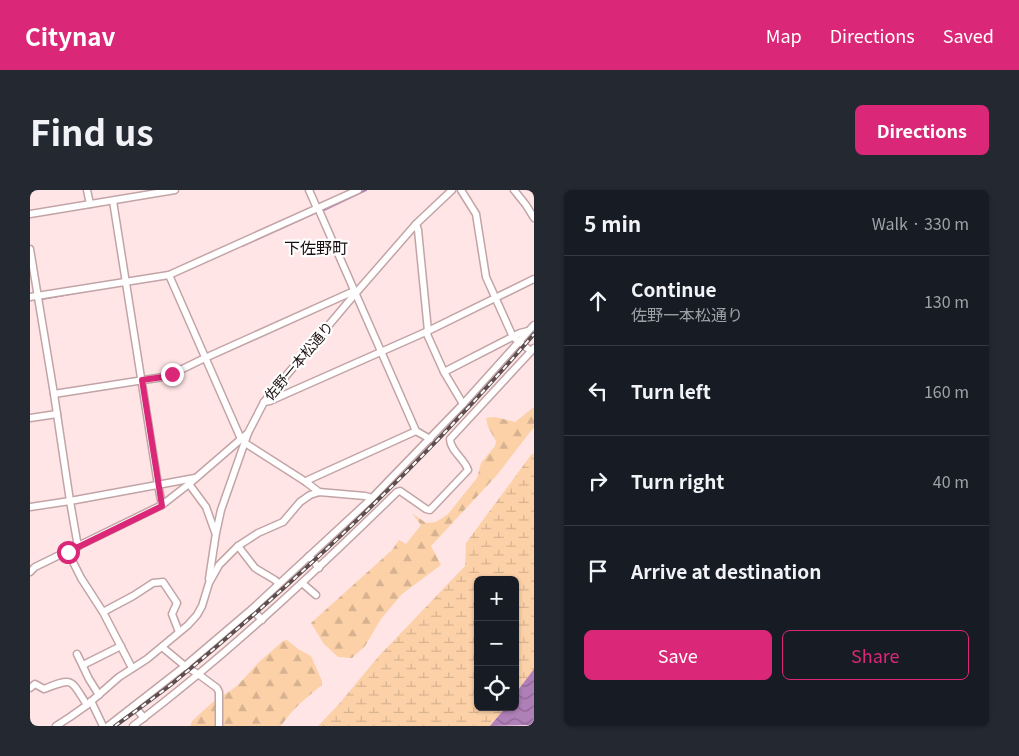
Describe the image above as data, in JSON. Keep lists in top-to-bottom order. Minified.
{"streets":{"street":["佐野一本松通り"]},"districts":["下佐野町"],"page":{"header":"Citynav","nav":["Map","Directions","Saved"],"title":"Find us","buttons":["Directions",["Save","Share"]],"heading":["5 min","Walk · 330 m"],"list":[["Continue","佐野一本松通り","130 m"],["Turn left","160 m"],["Turn right","40 m"],"Arrive at destination"],"map_buttons":["+","−"]}}
